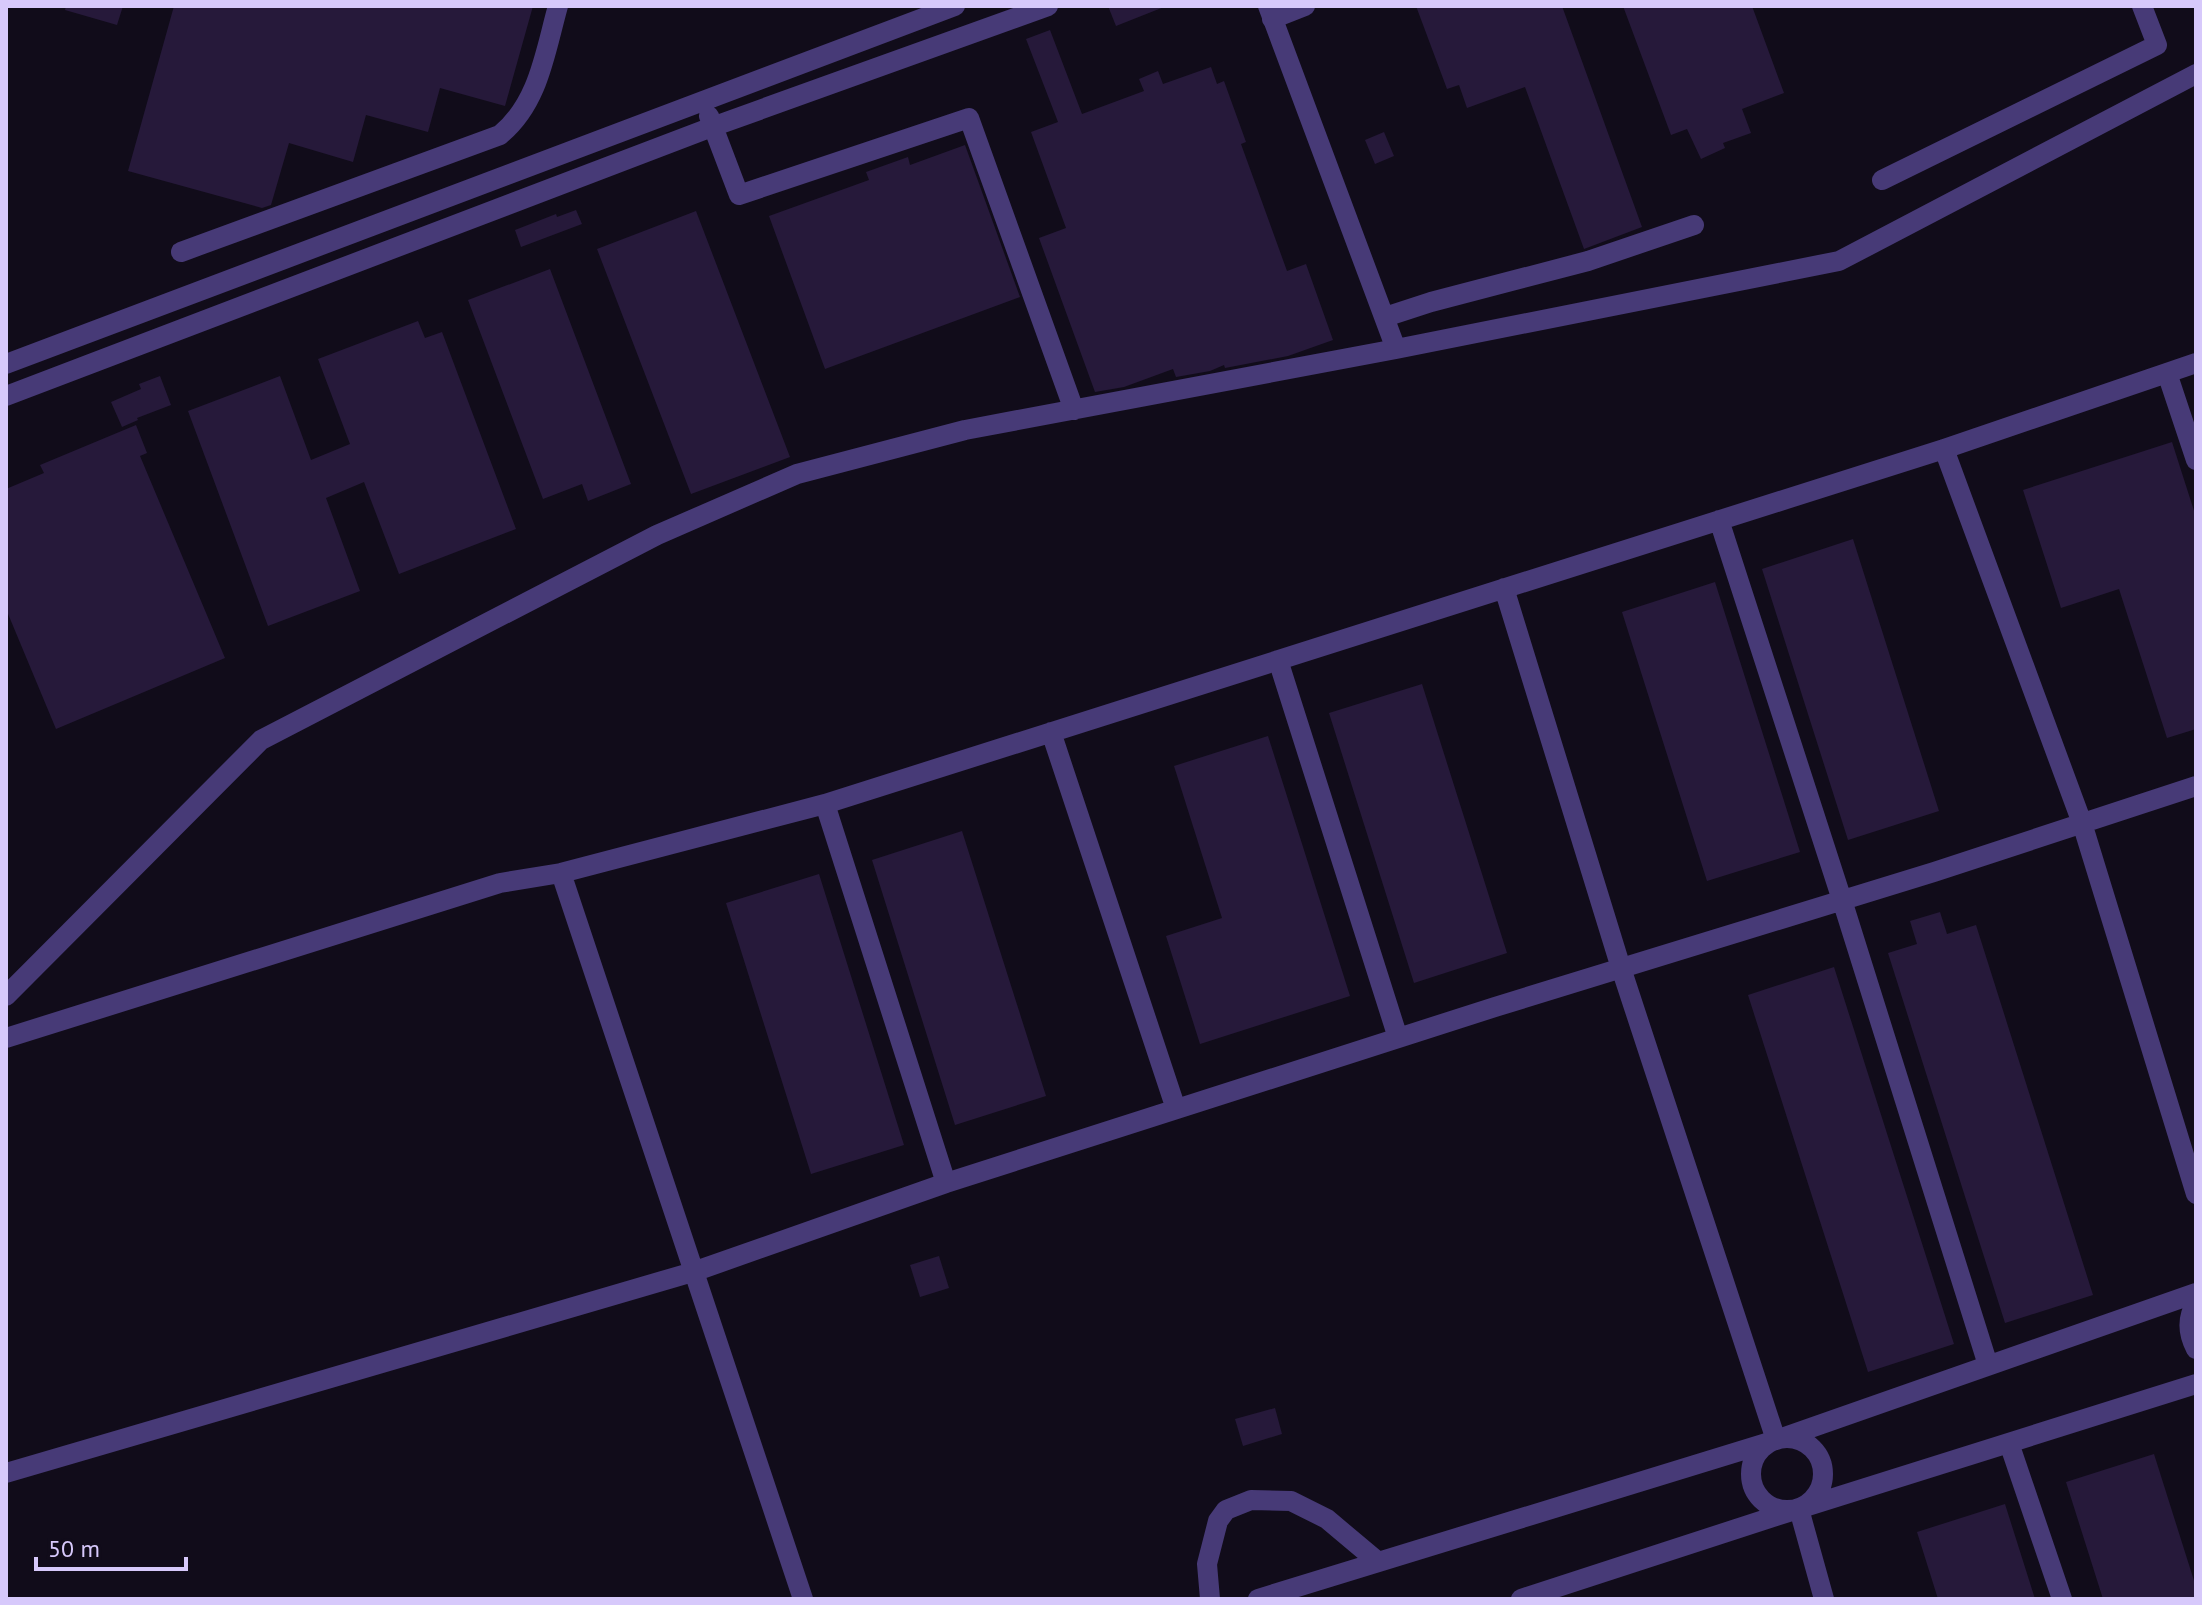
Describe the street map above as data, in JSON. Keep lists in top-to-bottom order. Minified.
{"scale_bar":"50 m"}
